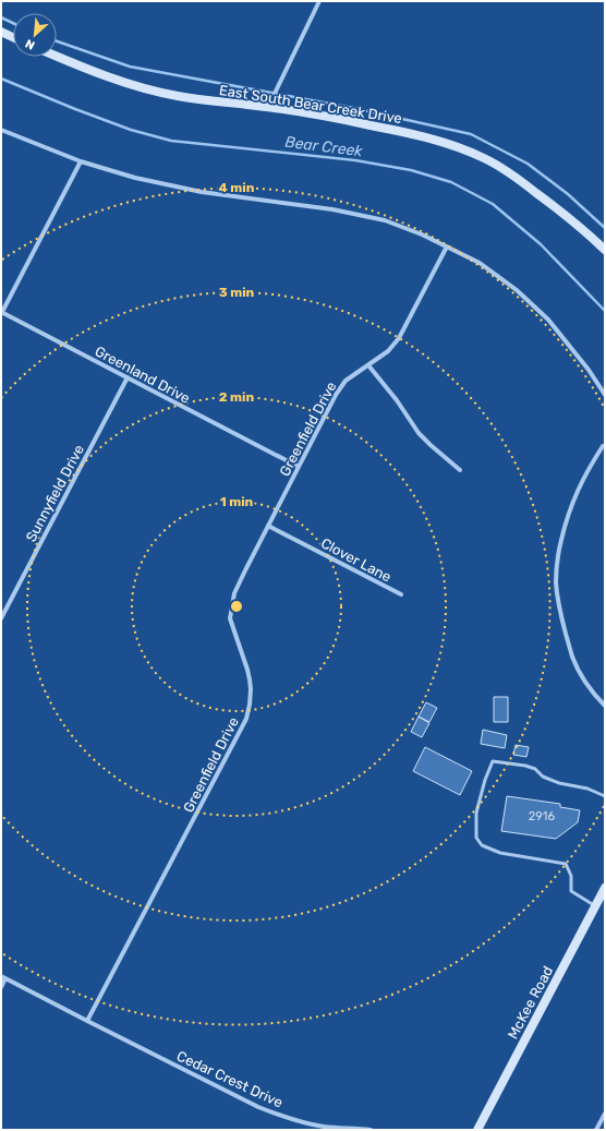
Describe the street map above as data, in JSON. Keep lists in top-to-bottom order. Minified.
{"streets":{"street":["East South Bear Creek Drive","Greenland Drive","Greenfield Drive","Sunnyfield Drive","Clover Lane","McKee Road","Cedar Crest Drive"]},"crossings":[["Greenland Drive","Greenfield Drive"],["Greenland Drive","Sunnyfield Drive"],["Greenfield Drive","Clover Lane"],["Greenfield Drive","Cedar Crest Drive"]],"water":["Bear Creek"],"house_numbers":["2916"],"north":"bottom left","rings":["4 min","3 min","2 min","1 min"]}
